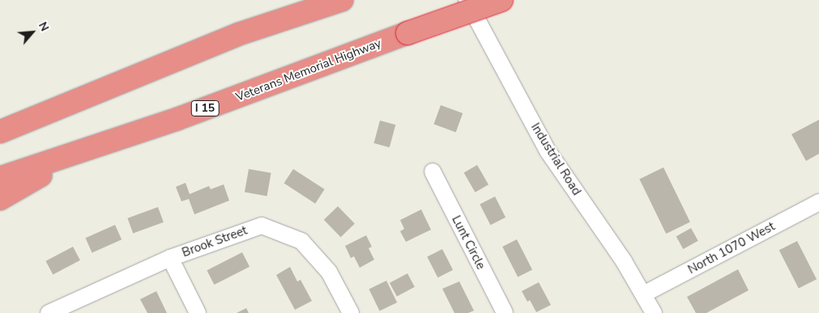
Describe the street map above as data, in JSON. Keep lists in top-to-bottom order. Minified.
{"streets":{"highway":["Veterans Memorial Highway","I 15"],"street":["Industrial Road","Brook Street","Lunt Circle","North 1070 West"]},"crossings":[["Industrial Road","North 1070 West"]],"north":"top right"}
